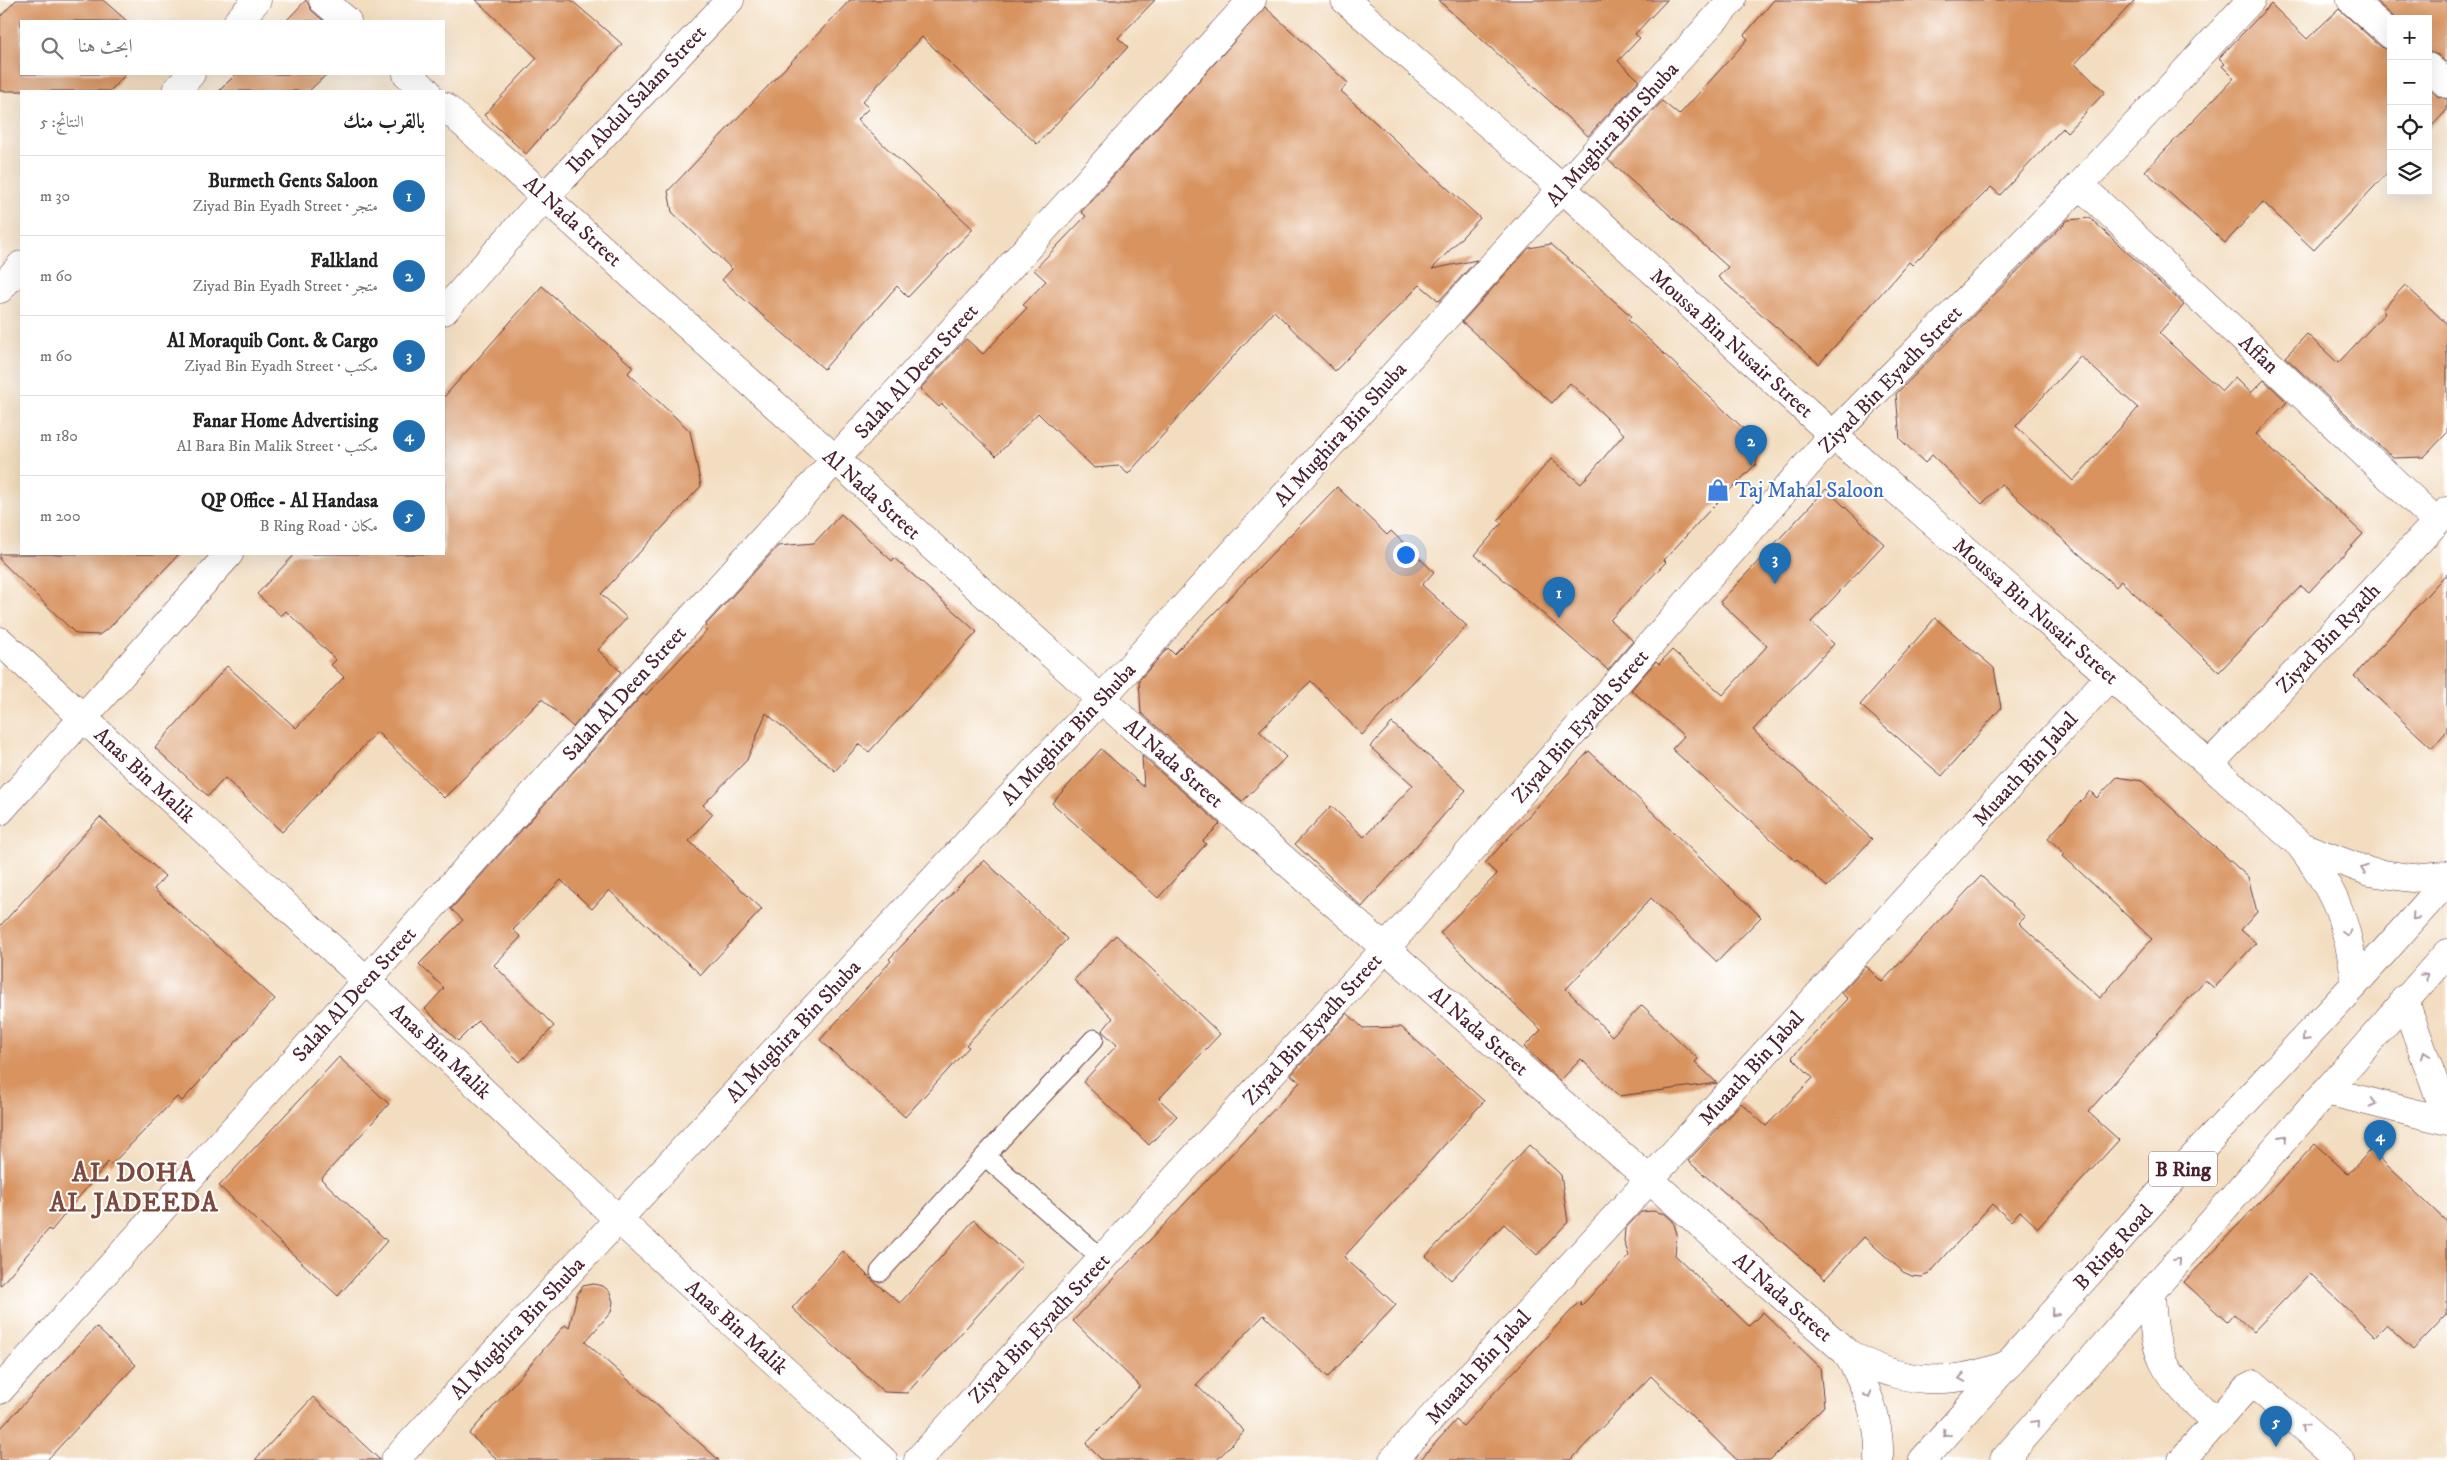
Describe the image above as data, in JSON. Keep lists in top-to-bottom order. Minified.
{"streets":{"street":["Ibn Abdul Salam Street","Al Mughira Bin Shuba","Al Nada Street","Moussa Bin Nusair Street","Affan","Salah Al Deen Street","Ziyad Bin Eyadh Street","Ziyad Bin Ryadh","Muaath Bin Jabal","Anas Bin Malik","B Ring","B Ring Road"]},"crossings":[["Ibn Abdul Salam Street","Al Nada Street"],["Al Mughira Bin Shuba","Al Nada Street"],["Al Mughira Bin Shuba","Moussa Bin Nusair Street"],["Al Mughira Bin Shuba","Anas Bin Malik"],["Al Nada Street","Salah Al Deen Street"],["Al Nada Street","Ziyad Bin Eyadh Street"],["Al Nada Street","Muaath Bin Jabal"],["Al Nada Street","B Ring Road"],["Moussa Bin Nusair Street","Ziyad Bin Eyadh Street"],["Moussa Bin Nusair Street","Ziyad Bin Ryadh"],["Moussa Bin Nusair Street","Muaath Bin Jabal"],["Moussa Bin Nusair Street","B Ring Road"],["Affan","Ziyad Bin Eyadh Street"],["Affan","Ziyad Bin Ryadh"],["Salah Al Deen Street","Anas Bin Malik"]],"districts":["AL DOHA AL JADEEDA"],"places":{"shop":["Taj Mahal Saloon"]},"page":{"map_buttons":["+","−"],"search":"ابحث هنا","heading":["بالقرب منك","النتائج: 5"],"list":[{"mark":"1","name":"Burmeth Gents Saloon","note":"متجر · Ziyad Bin Eyadh Street","value":"30 m"},{"mark":"2","name":"Falkland","note":"متجر · Ziyad Bin Eyadh Street","value":"60 m"},{"mark":"3","name":"Al Moraquib Cont. & Cargo","note":"مكتب · Ziyad Bin Eyadh Street","value":"60 m"},{"mark":"4","name":"Fanar Home Advertising","note":"مكتب · Al Bara Bin Malik Street","value":"180 m"},{"mark":"5","name":"QP Office - Al Handasa","note":"مكان · B Ring Road","value":"200 m"}],"pins":["2","3","1","4","5"]}}
